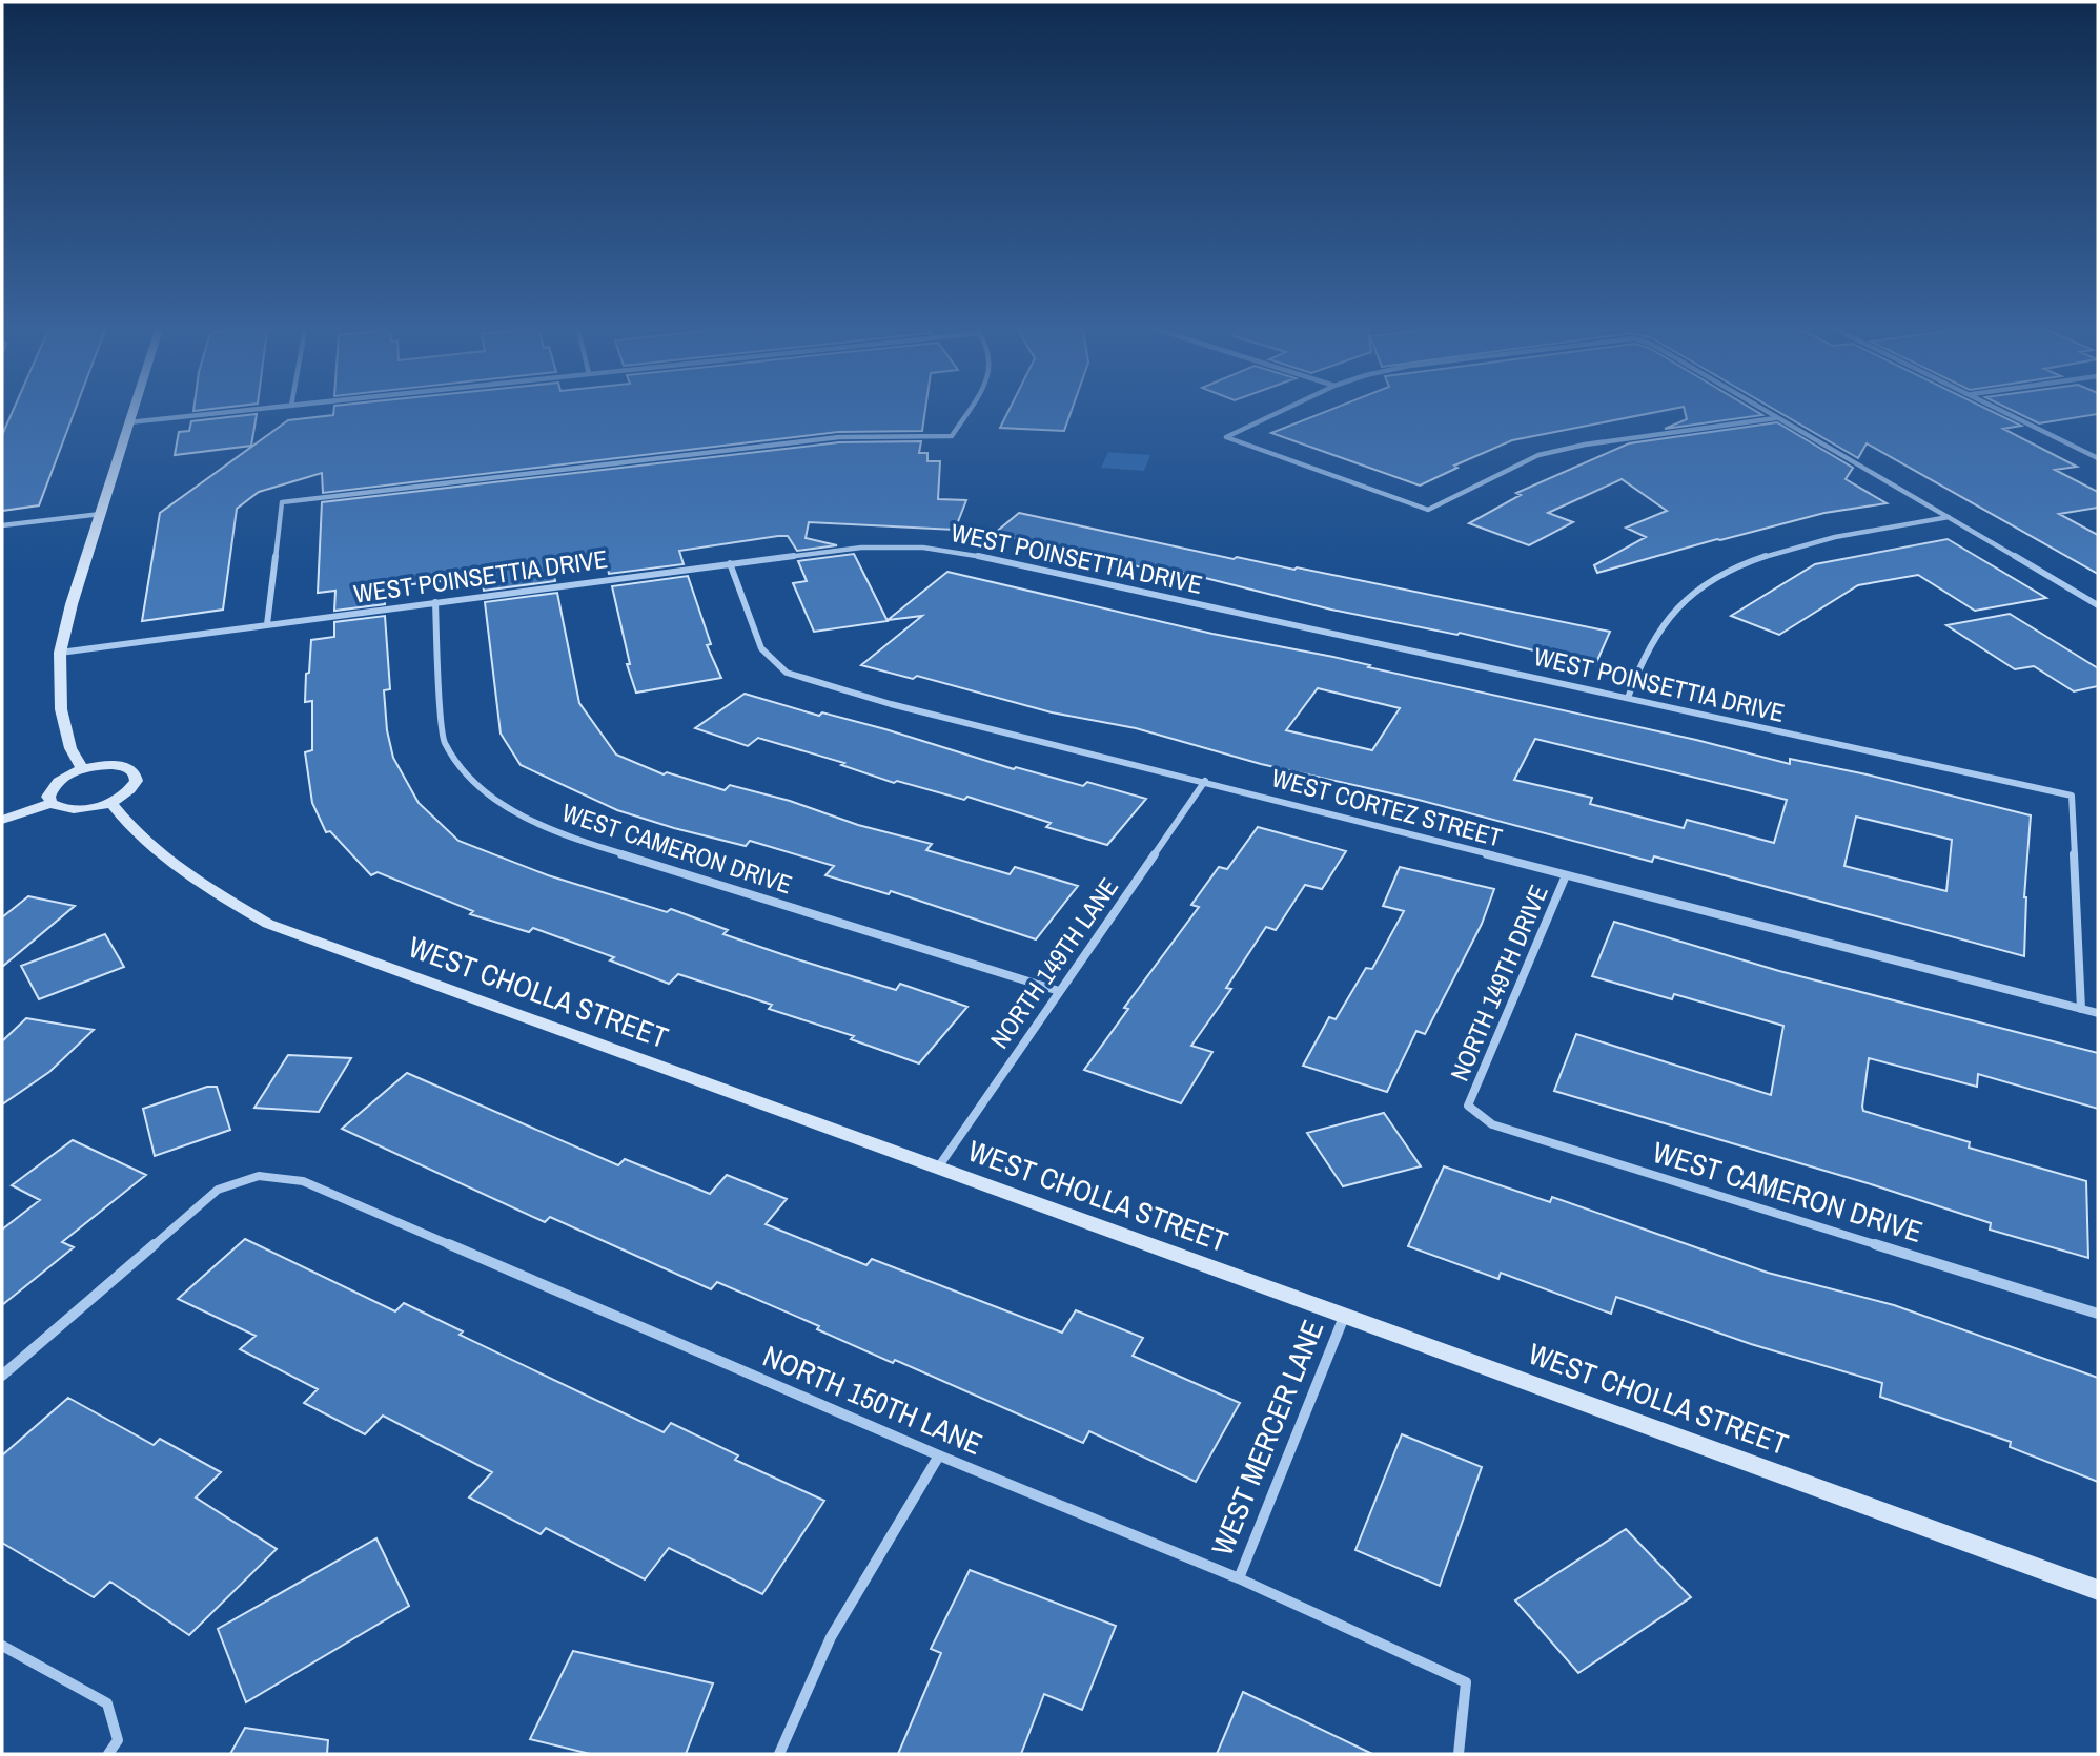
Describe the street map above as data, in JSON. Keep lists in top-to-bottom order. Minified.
{"streets":{"street":["WEST POINSETTIA DRIVE","WEST CORTEZ STREET","WEST CAMERON DRIVE","NORTH 149TH LANE","NORTH 149TH DRIVE","WEST CHOLLA STREET","NORTH 150TH LANE","WEST MERCER LANE"]},"crossings":[["WEST POINSETTIA DRIVE","WEST CORTEZ STREET"],["WEST POINSETTIA DRIVE","WEST CAMERON DRIVE"],["WEST CORTEZ STREET","NORTH 149TH LANE"],["WEST CORTEZ STREET","NORTH 149TH DRIVE"],["WEST CAMERON DRIVE","NORTH 149TH LANE"],["WEST CAMERON DRIVE","NORTH 149TH DRIVE"],["NORTH 149TH LANE","WEST CHOLLA STREET"],["WEST CHOLLA STREET","WEST MERCER LANE"],["NORTH 150TH LANE","WEST MERCER LANE"]]}
